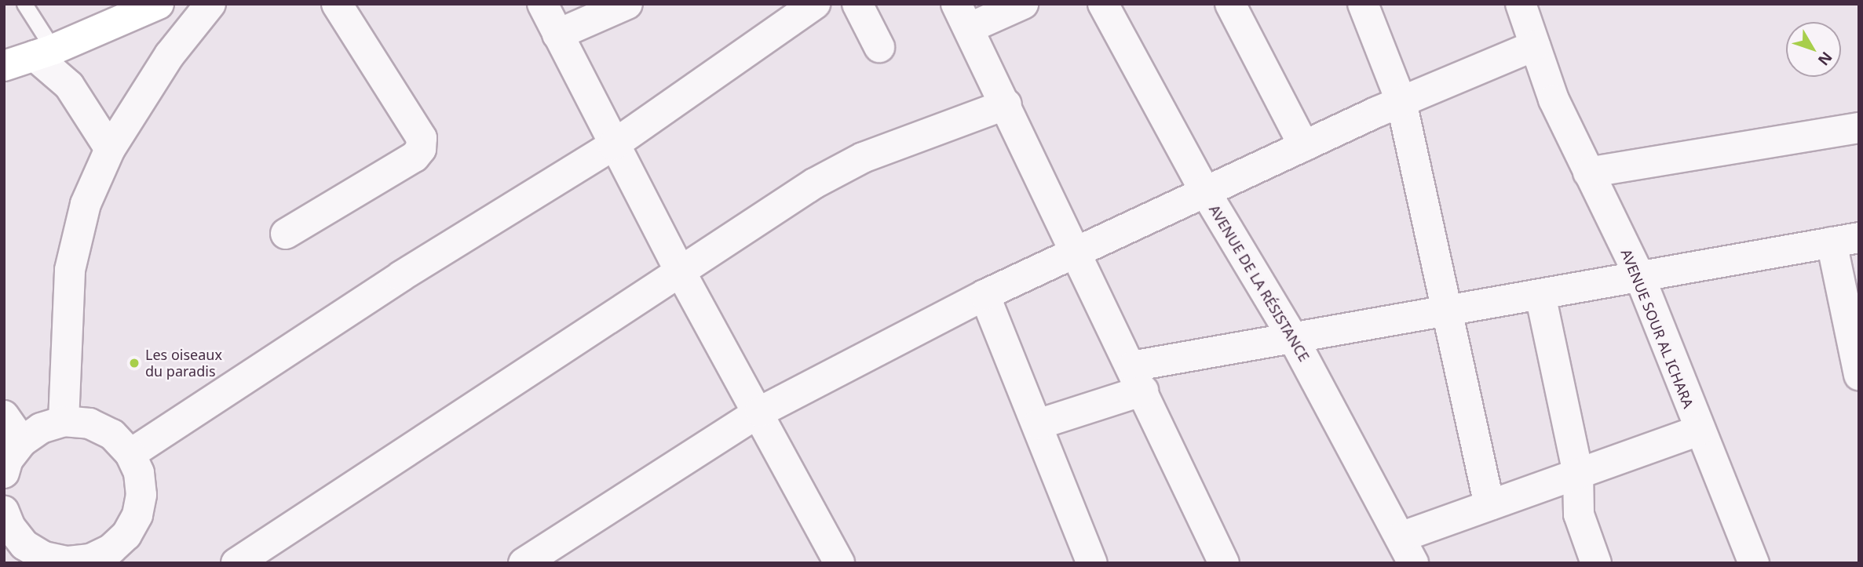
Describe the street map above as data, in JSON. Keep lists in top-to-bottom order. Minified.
{"streets":{"street":["AVENUE DE LA RÉSISTANCE","AVENUE SOUR AL ICHARA"]},"places":["Les oiseaux du paradis"],"north":"bottom right"}
